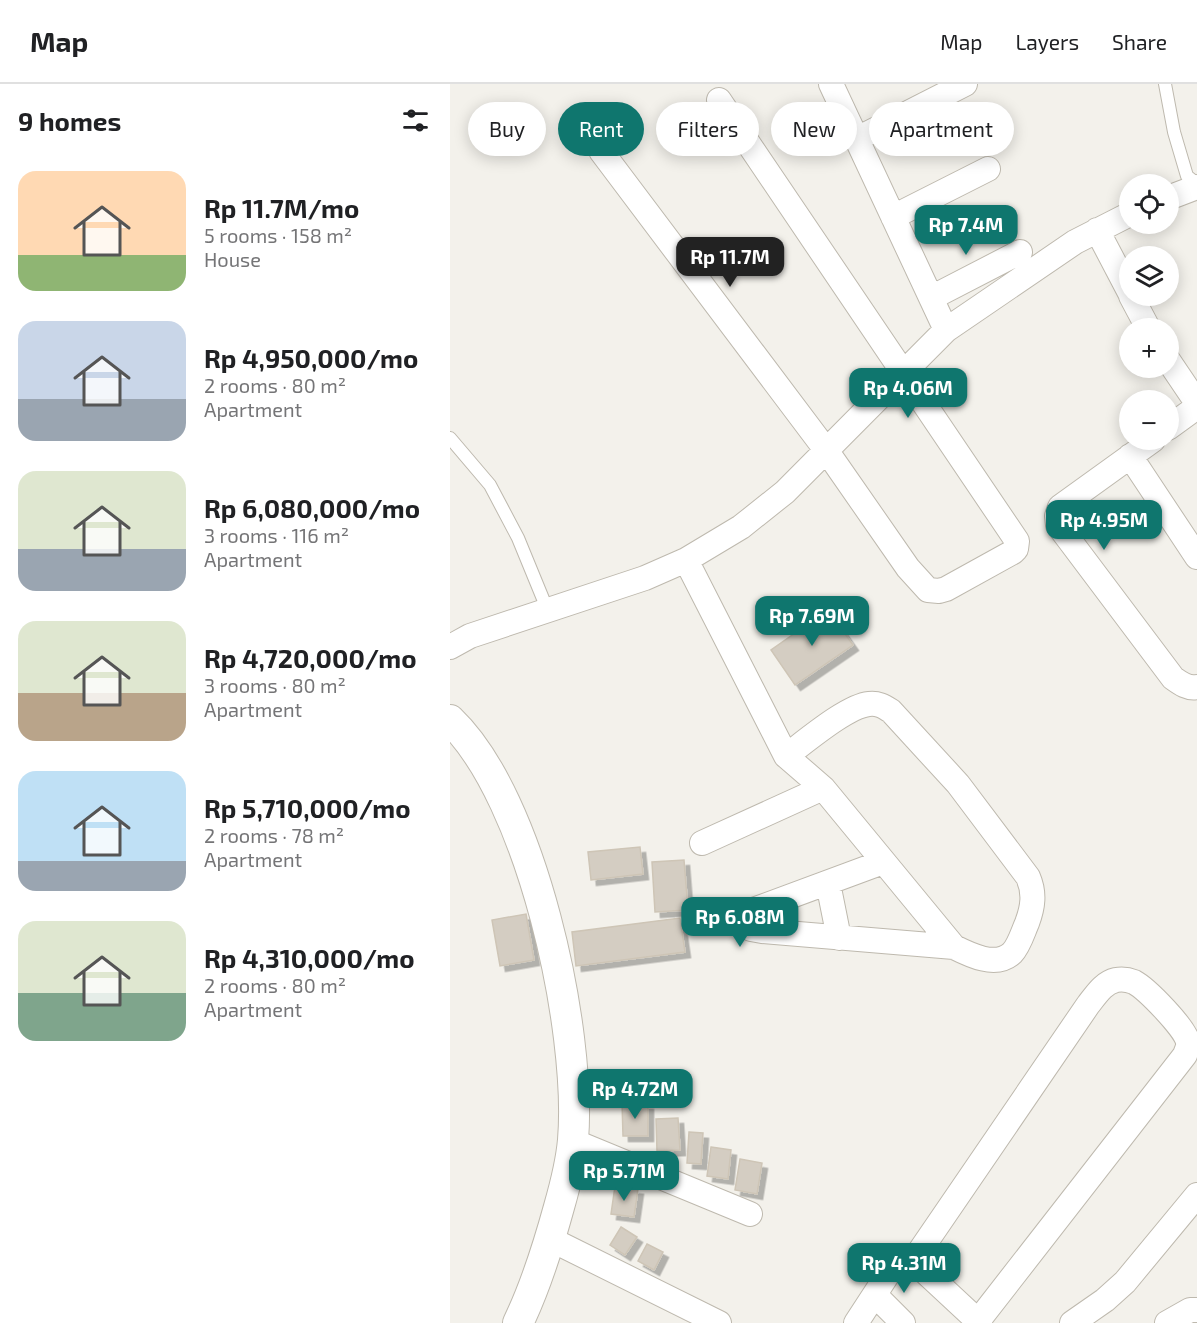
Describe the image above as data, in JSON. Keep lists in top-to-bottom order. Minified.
{"page":{"header":"Map","nav":["Map","Layers","Share"],"heading":"9 homes","chip":["Buy","Rent","Filters","New","Apartment"],"list":[{"name":"Rp 11.7M/mo","note":"5 rooms · 158 m² · House"},{"name":"Rp 4,950,000/mo","note":"2 rooms · 80 m² · Apartment"},{"name":"Rp 6,080,000/mo","note":"3 rooms · 116 m² · Apartment"},{"name":"Rp 4,720,000/mo","note":"3 rooms · 80 m² · Apartment"},{"name":"Rp 5,710,000/mo","note":"2 rooms · 78 m² · Apartment"},{"name":"Rp 4,310,000/mo","note":"2 rooms · 80 m² · Apartment"}],"map_buttons":["+","−"],"price":["Rp 7.4M","Rp 11.7M","Rp 4.06M","Rp 4.95M","Rp 7.69M","Rp 6.08M","Rp 4.72M","Rp 5.71M","Rp 4.31M"]}}
